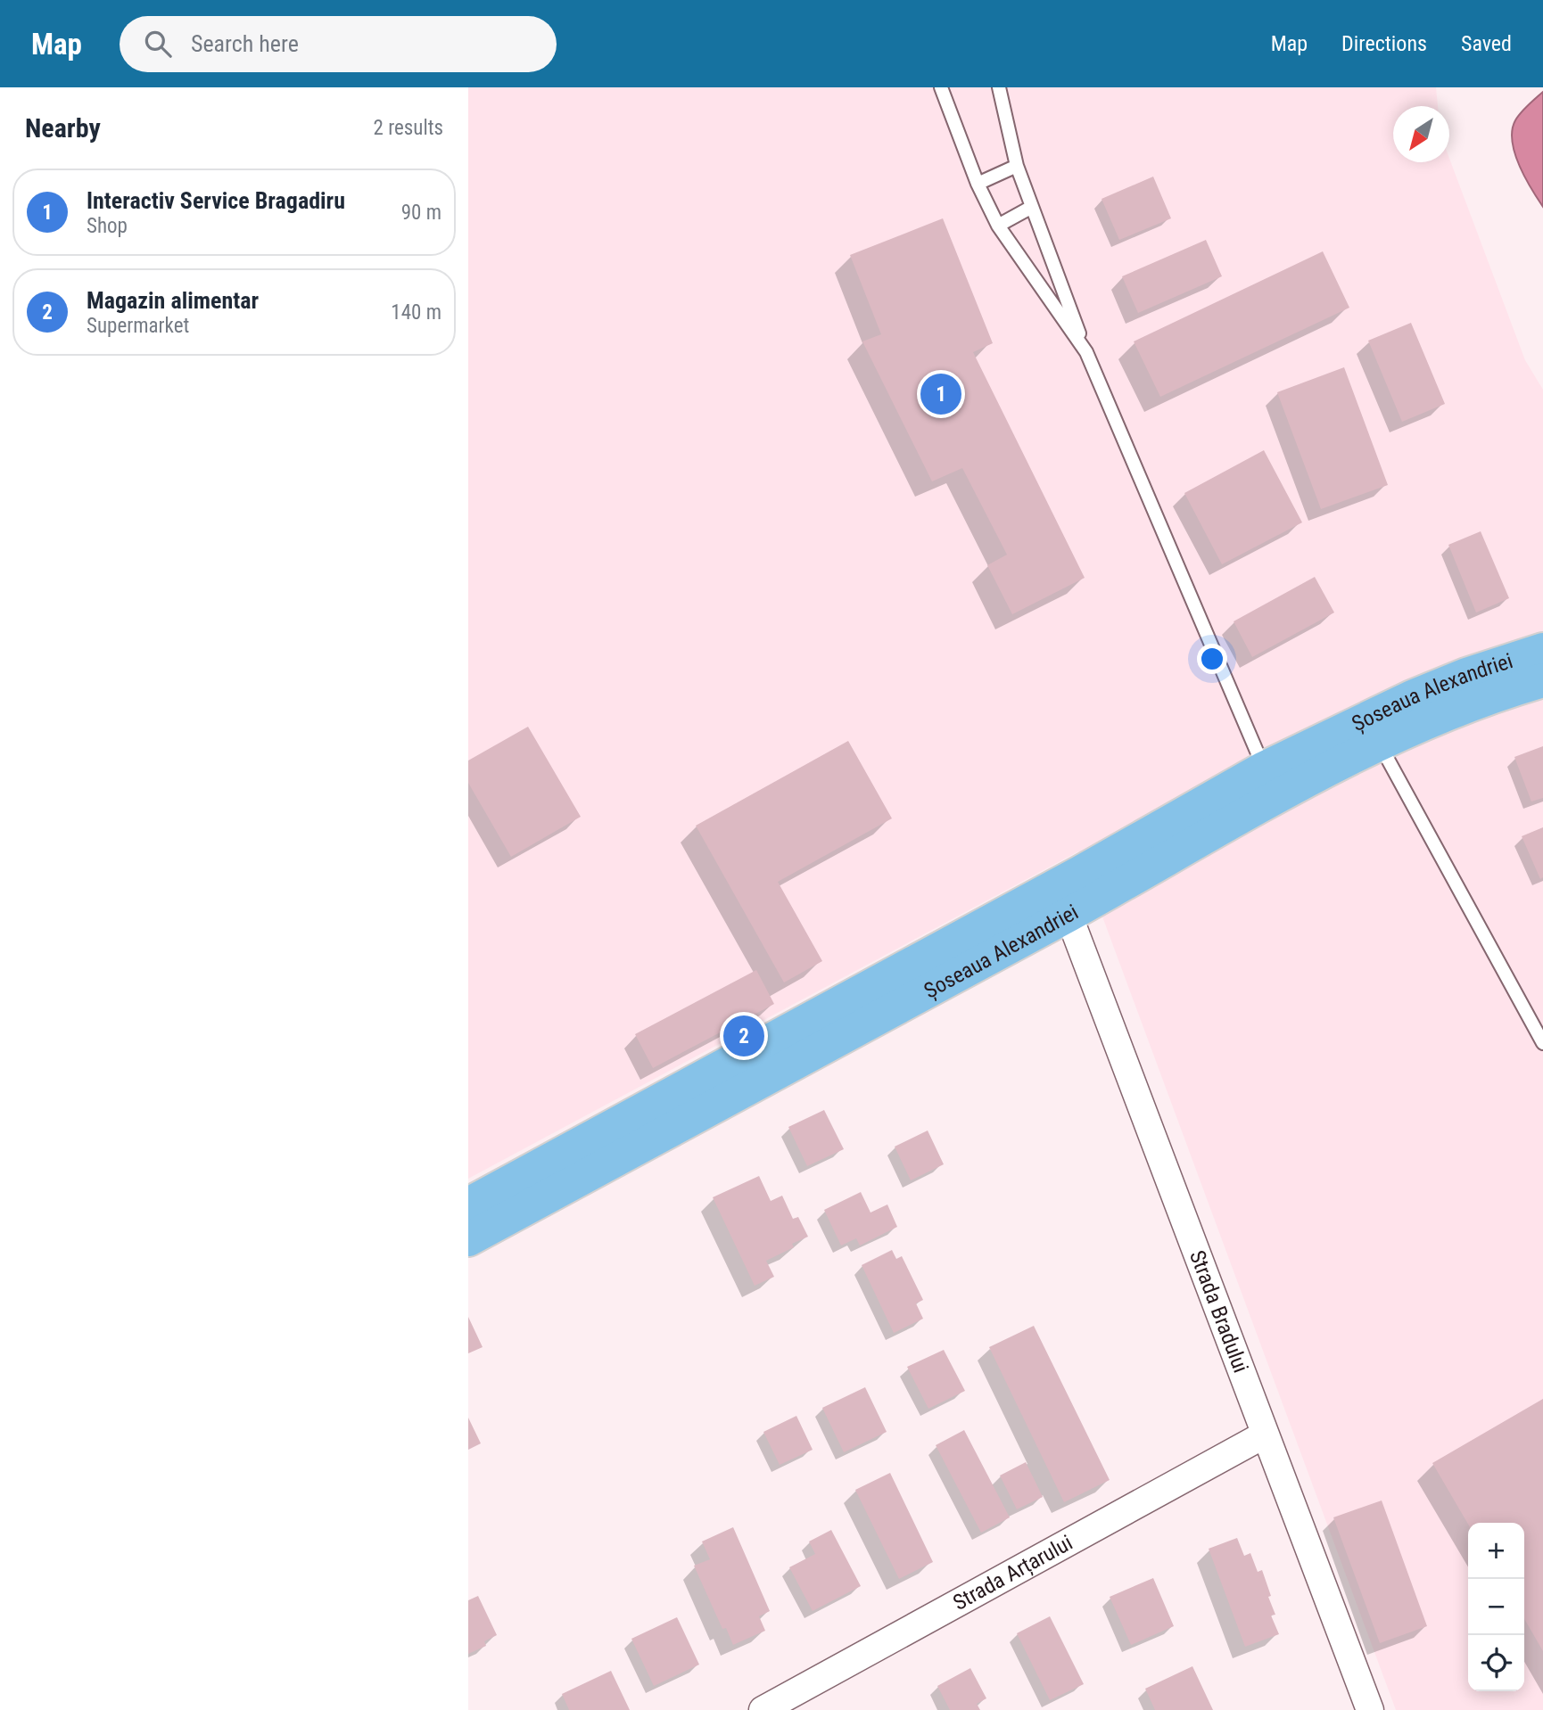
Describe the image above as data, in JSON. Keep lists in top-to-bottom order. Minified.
{"streets":{"highway":["Șoseaua Alexandriei"],"street":["Strada Bradului","Strada Arțarului"]},"crossings":[["Șoseaua Alexandriei","Strada Bradului"],["Strada Bradului","Strada Arțarului"]],"north":"bottom left","page":{"header":"Map","search":"Search here","nav":["Map","Directions","Saved"],"heading":["Nearby","2 results"],"list":[{"mark":"1","name":"Interactiv Service Bragadiru","note":"Shop","value":"90 m"},{"mark":"2","name":"Magazin alimentar","note":"Supermarket","value":"140 m"}],"pins":["1","2"],"map_buttons":["+","−"]}}
